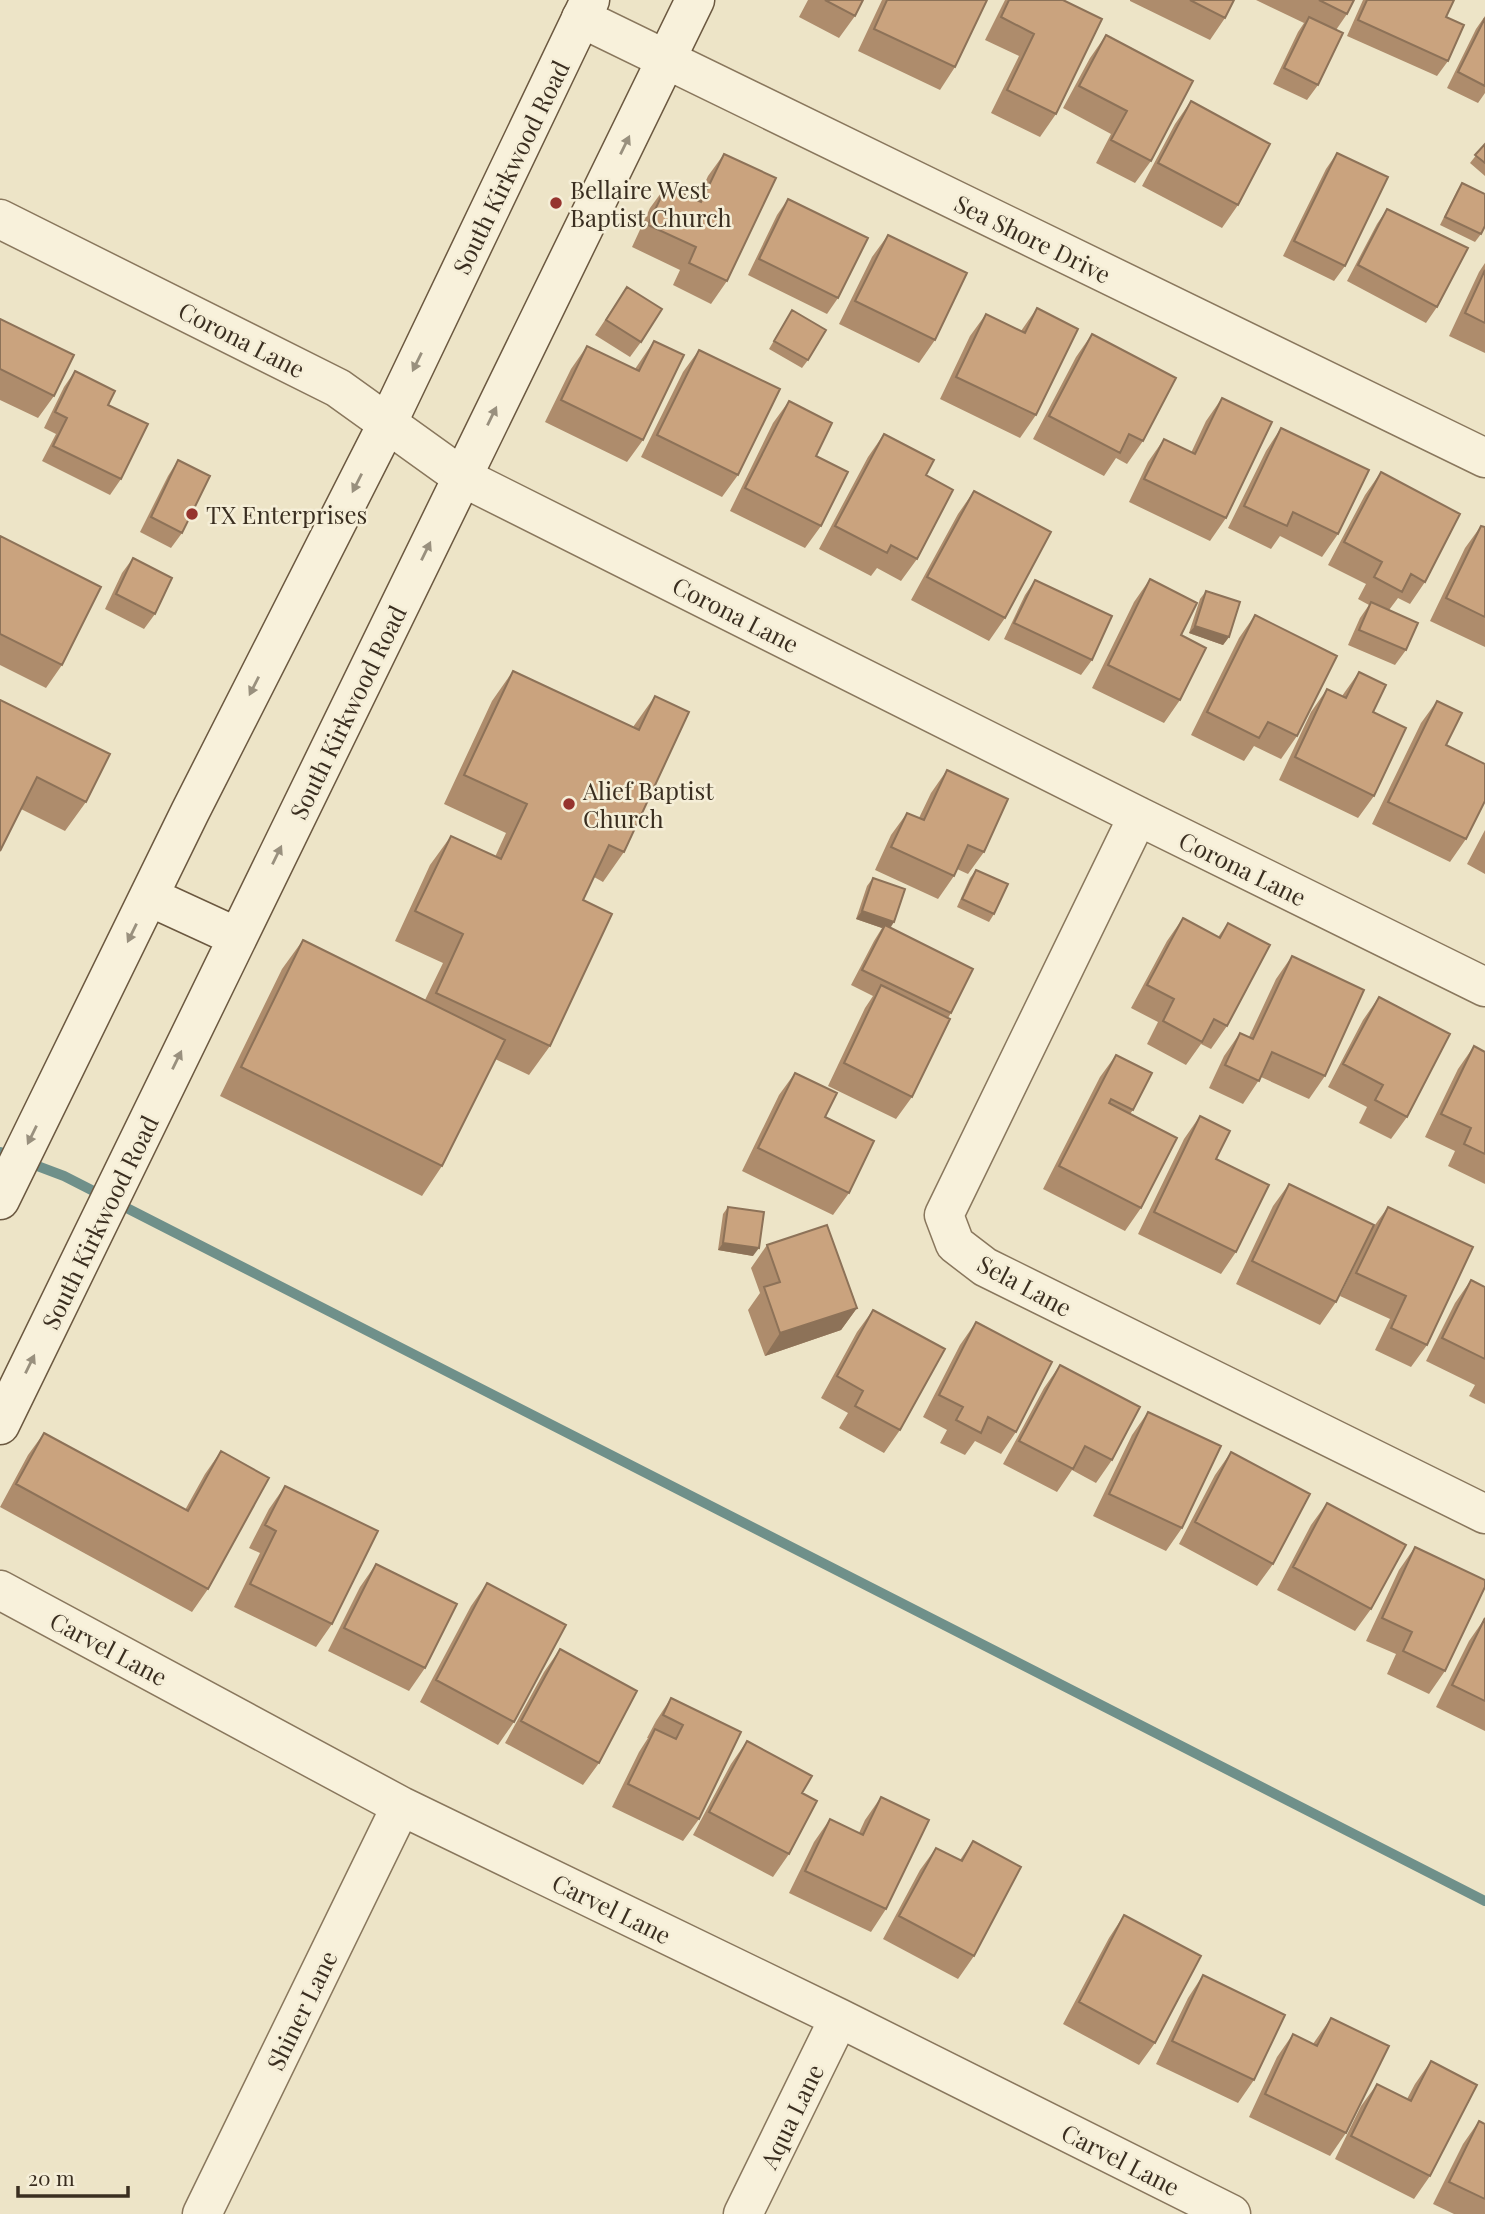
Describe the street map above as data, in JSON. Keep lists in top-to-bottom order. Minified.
{"streets":{"street":["South Kirkwood Road","Sea Shore Drive","Corona Lane","Sela Lane","Carvel Lane","Shiner Lane","Aqua Lane"]},"crossings":[["South Kirkwood Road","Sea Shore Drive"],["South Kirkwood Road","Corona Lane"],["Corona Lane","Sela Lane"],["Carvel Lane","Shiner Lane"],["Carvel Lane","Aqua Lane"]],"places":["Bellaire West Baptist Church","TX Enterprises","Alief Baptist Church"],"scale_bar":"20 m"}
